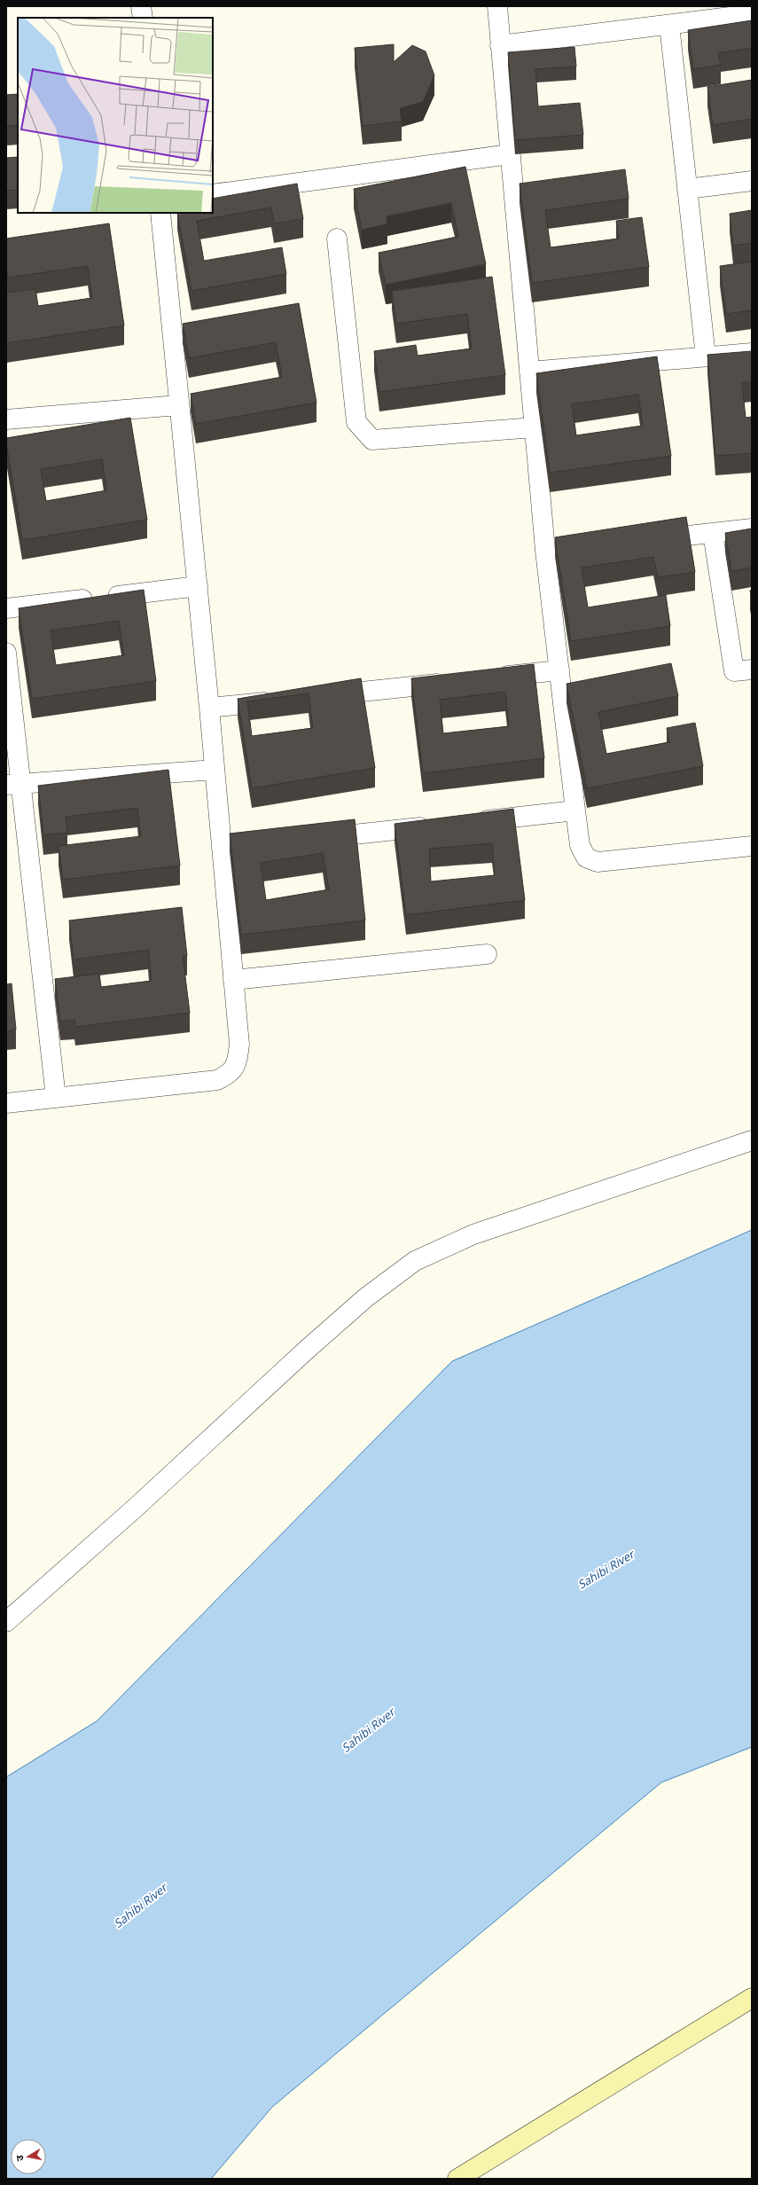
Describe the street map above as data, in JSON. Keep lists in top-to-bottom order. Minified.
{"water":["Sahibi River"],"north":"left"}
